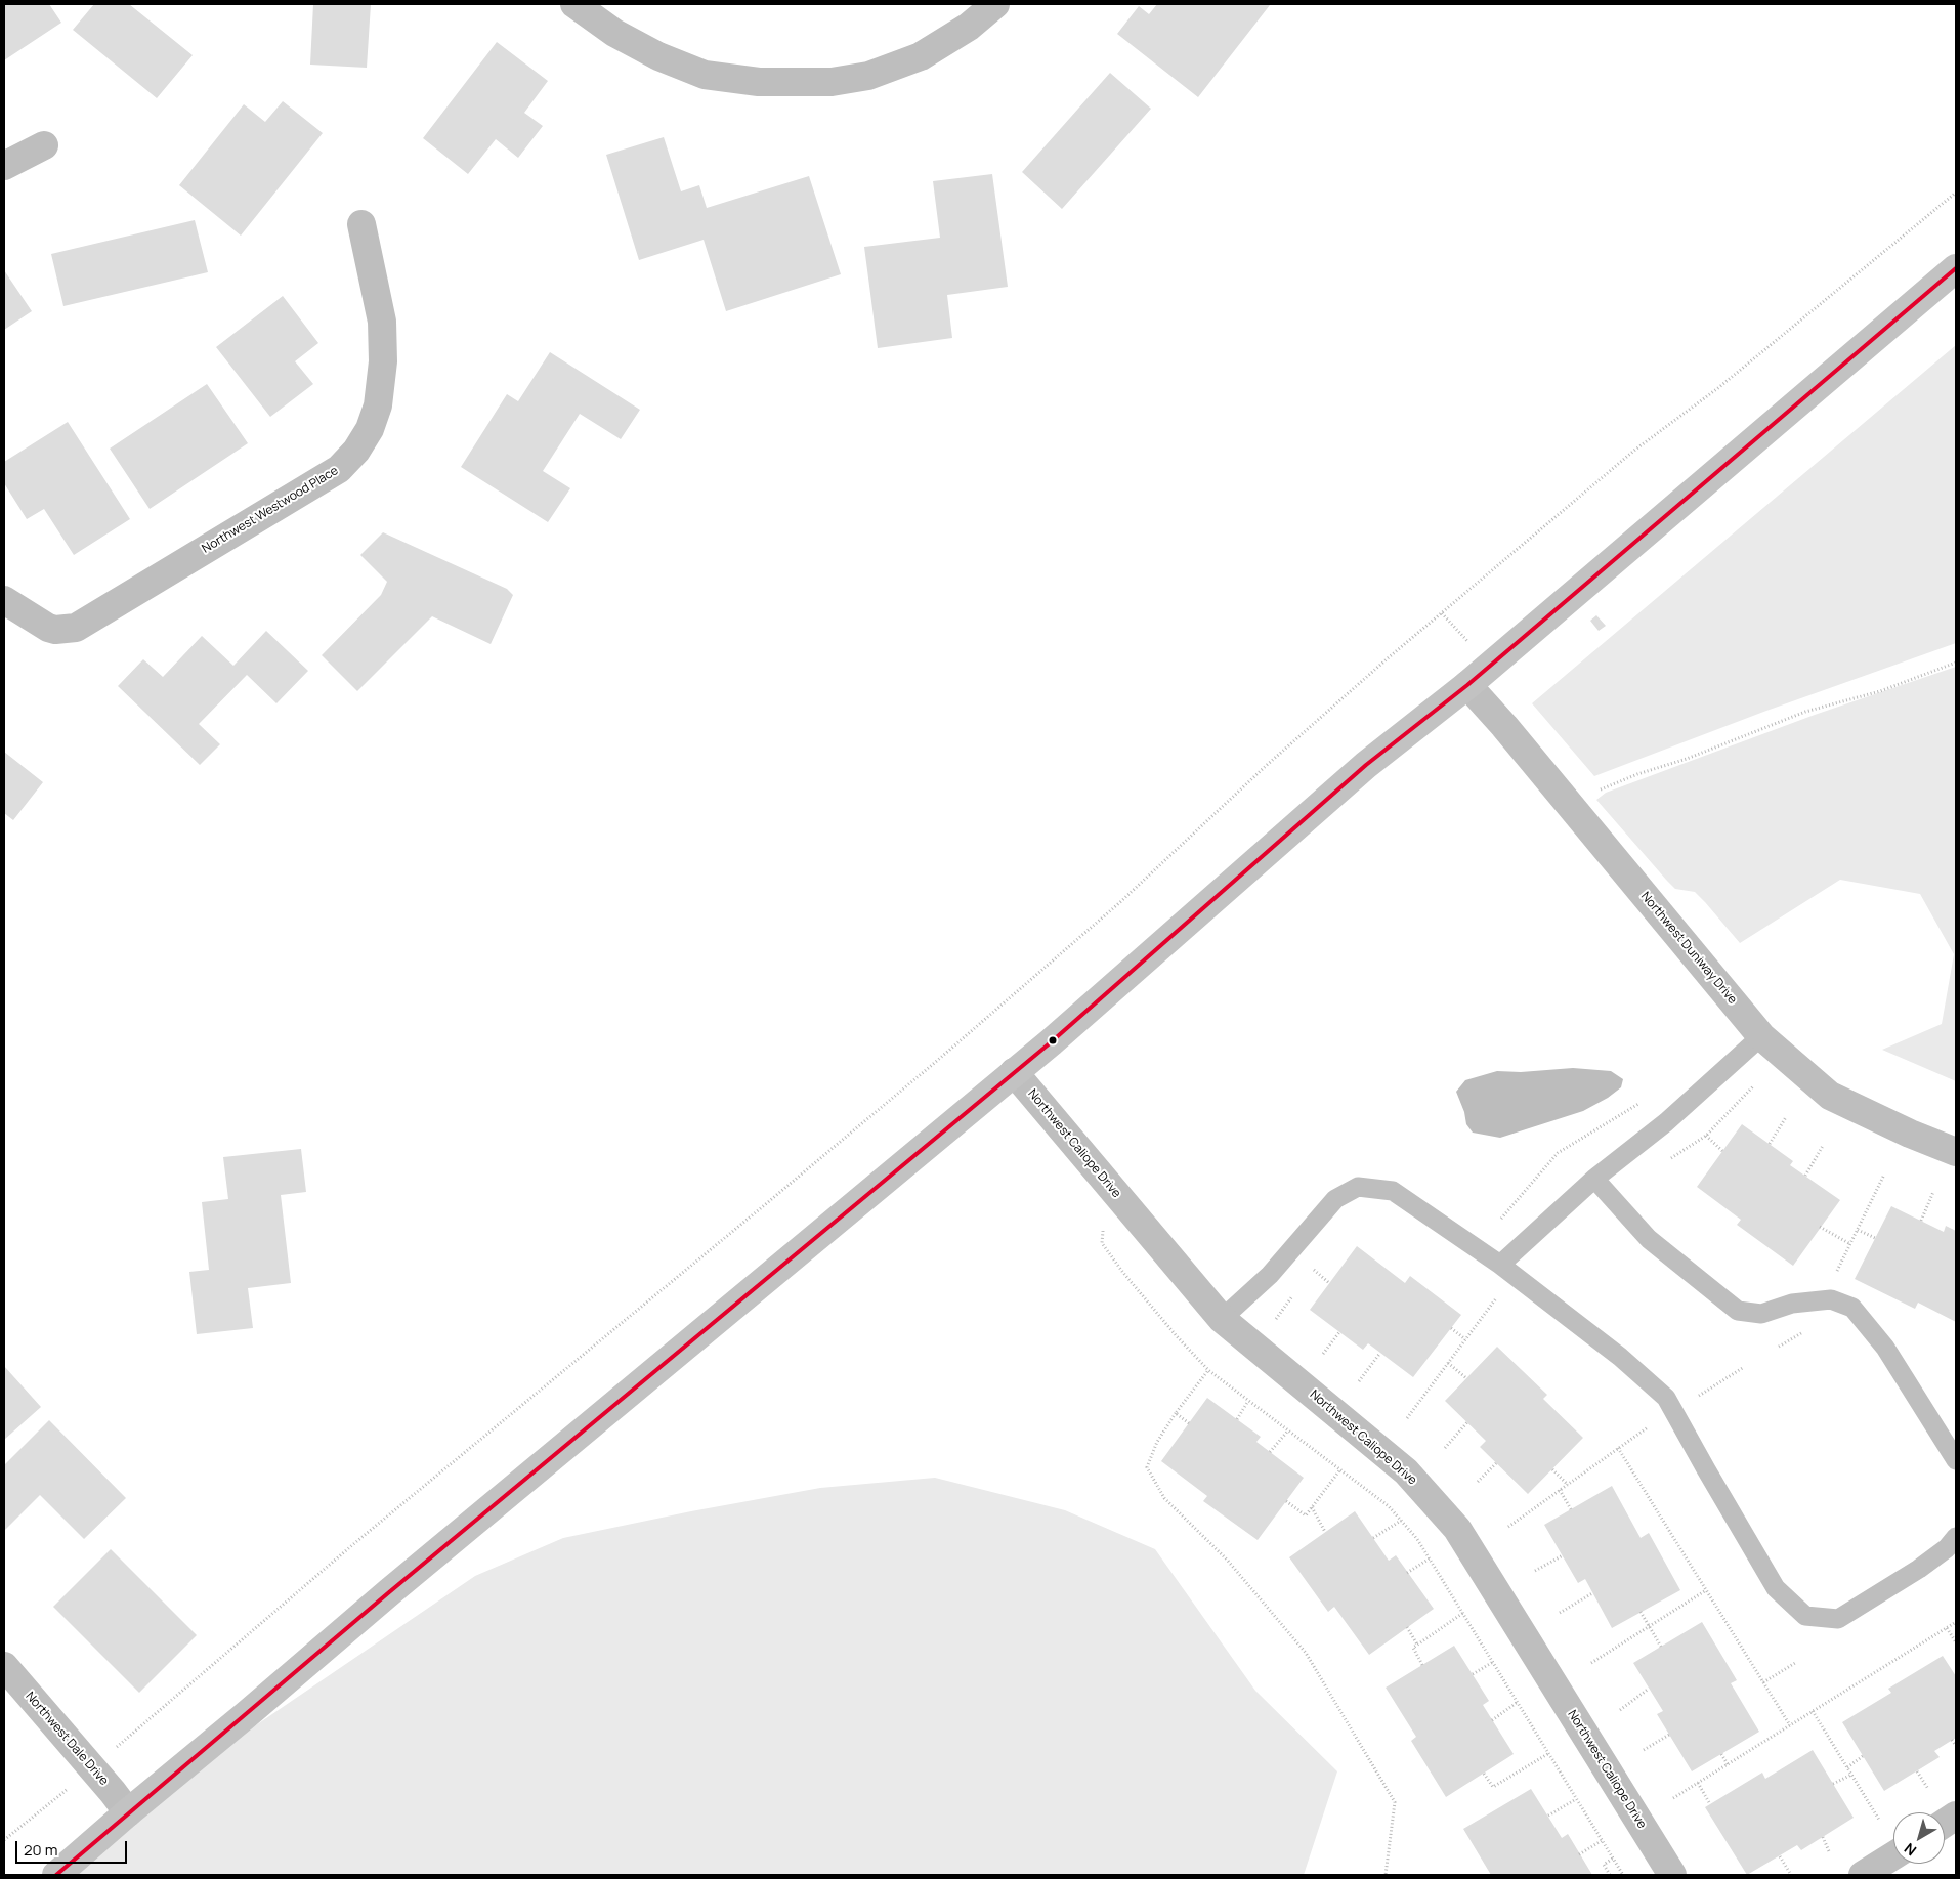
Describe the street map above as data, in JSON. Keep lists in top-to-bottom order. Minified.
{"streets":{"street":["Northwest Westwood Place","Northwest Duniway Drive","Northwest Caliope Drive","Northwest Dale Drive"]},"scale_bar":"20 m","north":"bottom left"}
